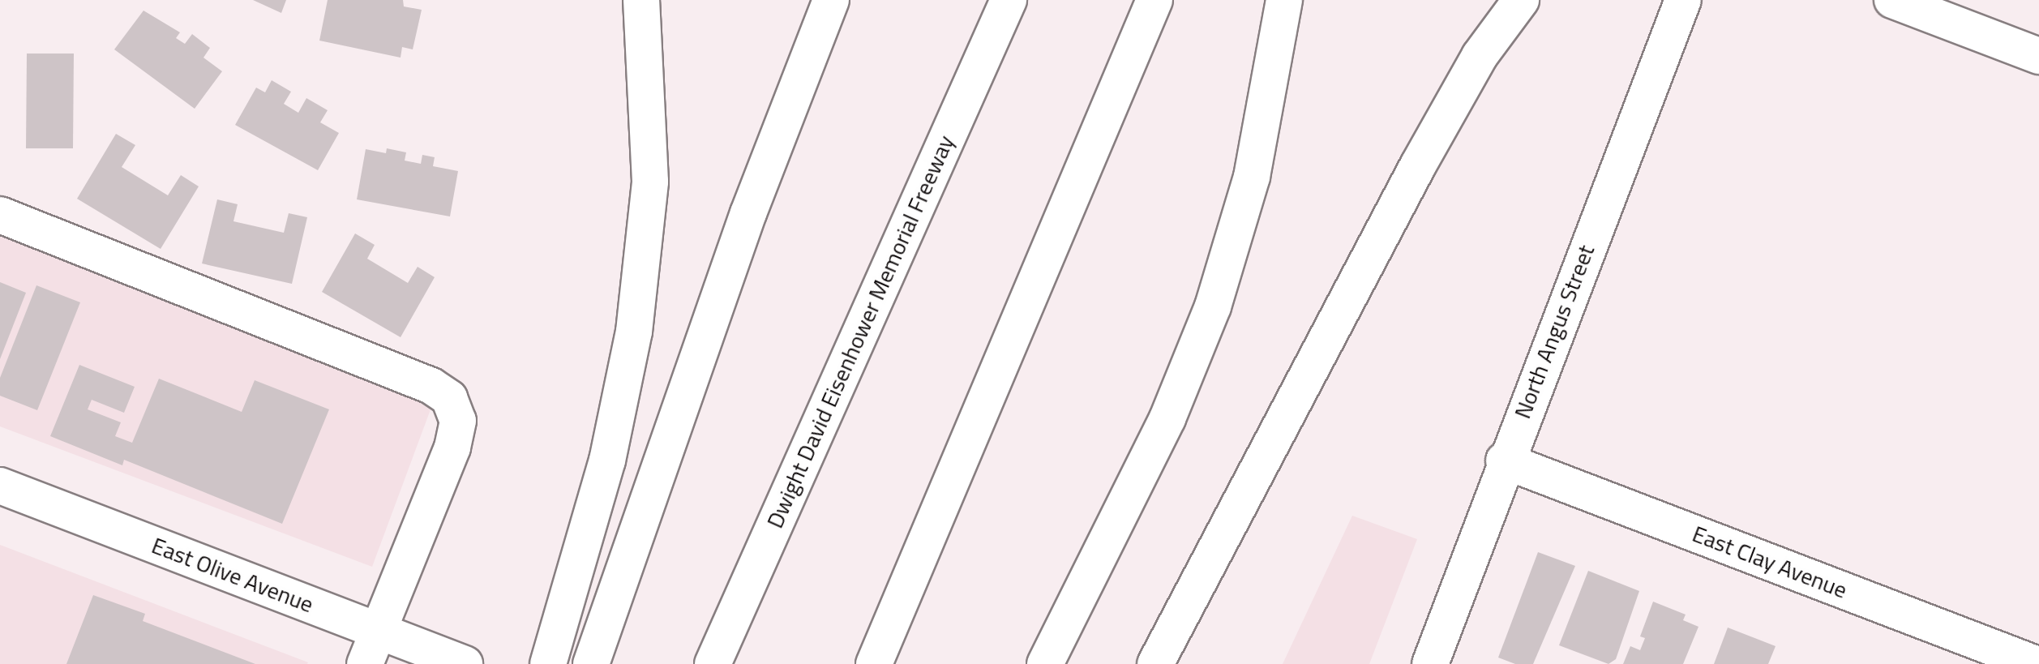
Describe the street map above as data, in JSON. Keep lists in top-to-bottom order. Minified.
{"streets":{"main road":["Dwight David Eisenhower Memorial Freeway","North Angus Street","East Clay Avenue","East Olive Avenue"]},"crossings":[["North Angus Street","East Clay Avenue"]]}
